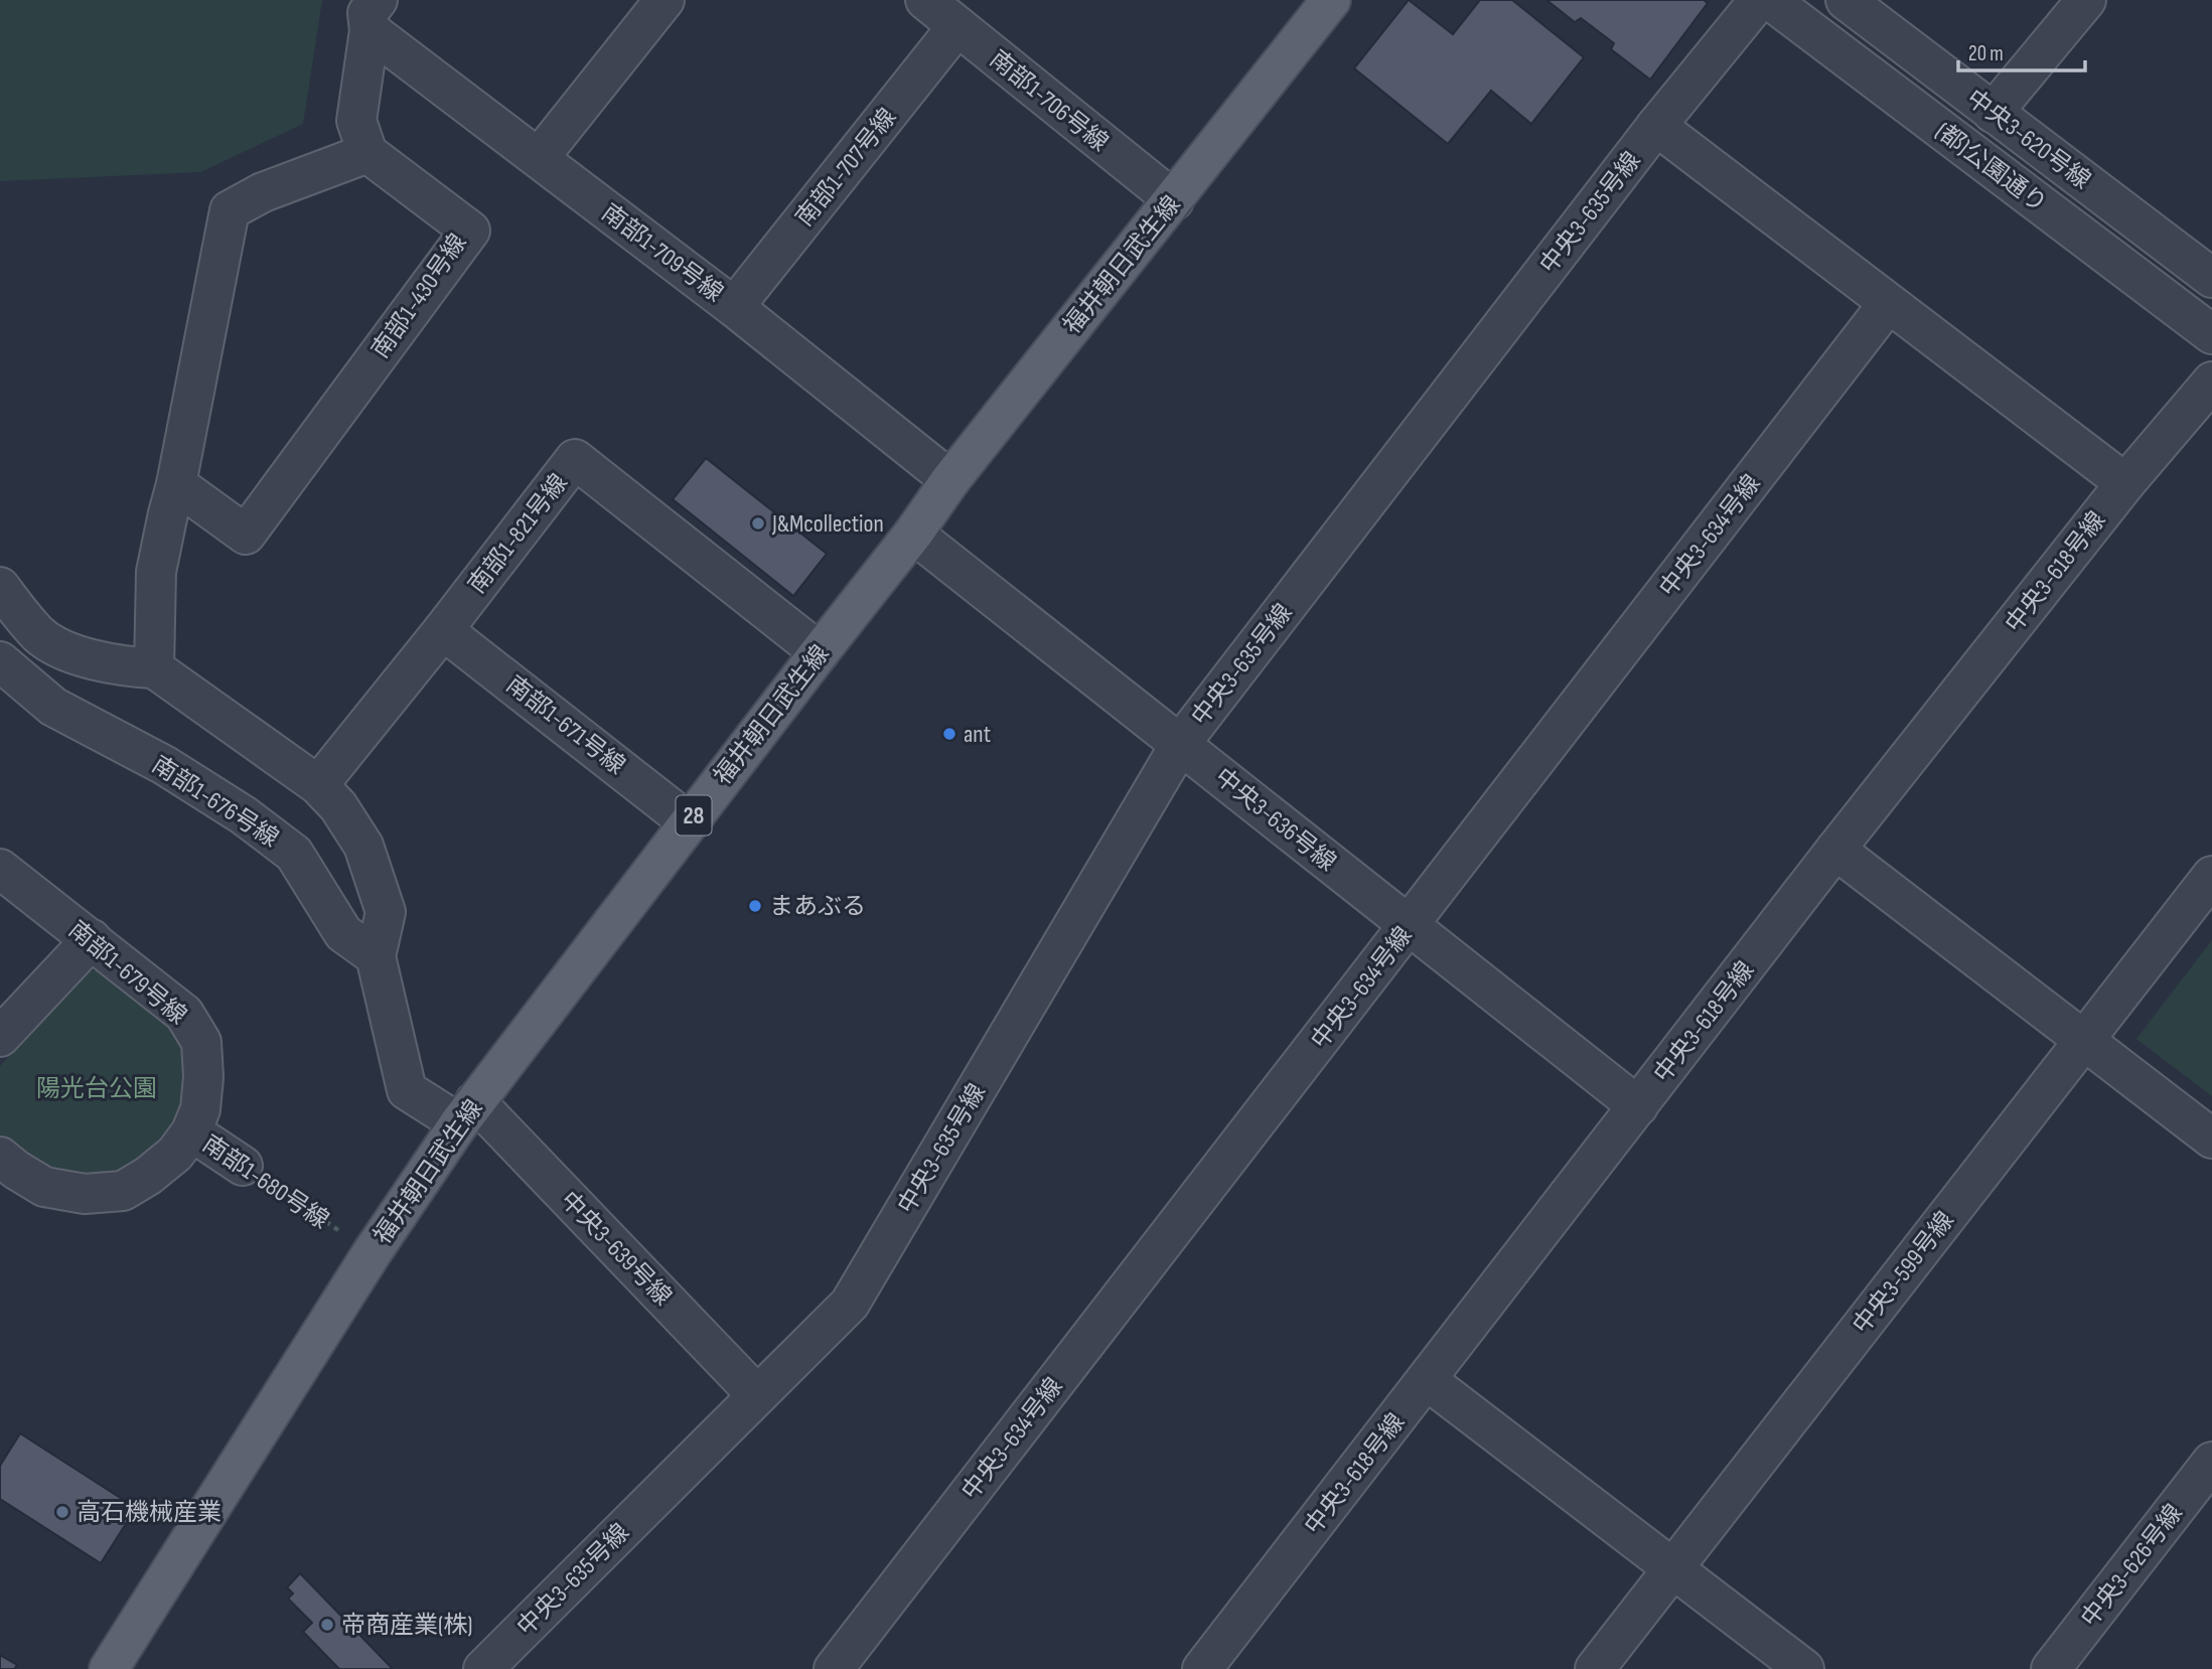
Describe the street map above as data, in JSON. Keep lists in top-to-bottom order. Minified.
{"streets":{"main road":["福井朝日武生線","28"],"street":["南部1-706号線","中央3-620号線","南部1-707号線","(都)公園通り","中央3-635号線","南部1-709号線","南部1-430号線","南部1-821号線","中央3-634号線","中央3-618号線","南部1-671号線","南部1-676号線","中央3-636号線","南部1-679号線","南部1-680号線","中央3-639号線","中央3-599号線","中央3-626号線"]},"crossings":[["南部1-706号線","南部1-707号線"],["南部1-706号線","福井朝日武生線"],["南部1-707号線","南部1-709号線"],["中央3-635号線","中央3-634号線"],["中央3-635号線","中央3-618号線"],["中央3-635号線","中央3-636号線"],["中央3-635号線","中央3-639号線"],["南部1-709号線","福井朝日武生線"],["福井朝日武生線","南部1-821号線"],["福井朝日武生線","南部1-671号線"],["福井朝日武生線","中央3-636号線"],["福井朝日武生線","中央3-639号線"],["南部1-821号線","南部1-671号線"],["中央3-634号線","中央3-636号線"],["中央3-618号線","中央3-636号線"],["南部1-679号線","南部1-680号線"]],"parks":["陽光台公園"],"places":["J&Mcollection","ant","まあぶる","高石機械産業","帝商産業(株)"],"scale_bar":"20 m"}
